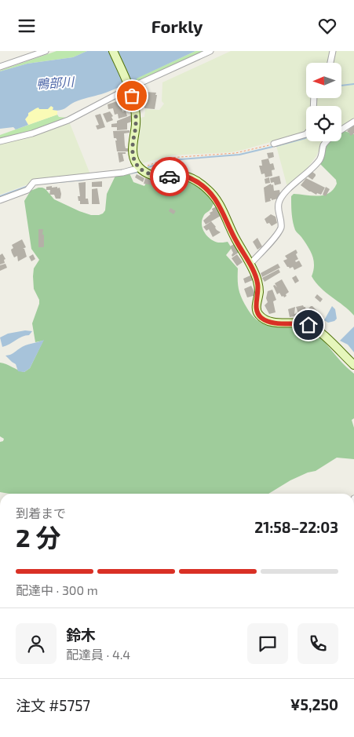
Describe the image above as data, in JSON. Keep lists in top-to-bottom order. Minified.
{"water":["鴨部川"],"north":"left","page":{"header":"Forkly","heading":["2 分","到着まで","21:58–22:03"],"panel":["鈴木","配達員 · 4.4","注文 #5757","¥5,250"],"bar":"配達中 · 300 m"}}
